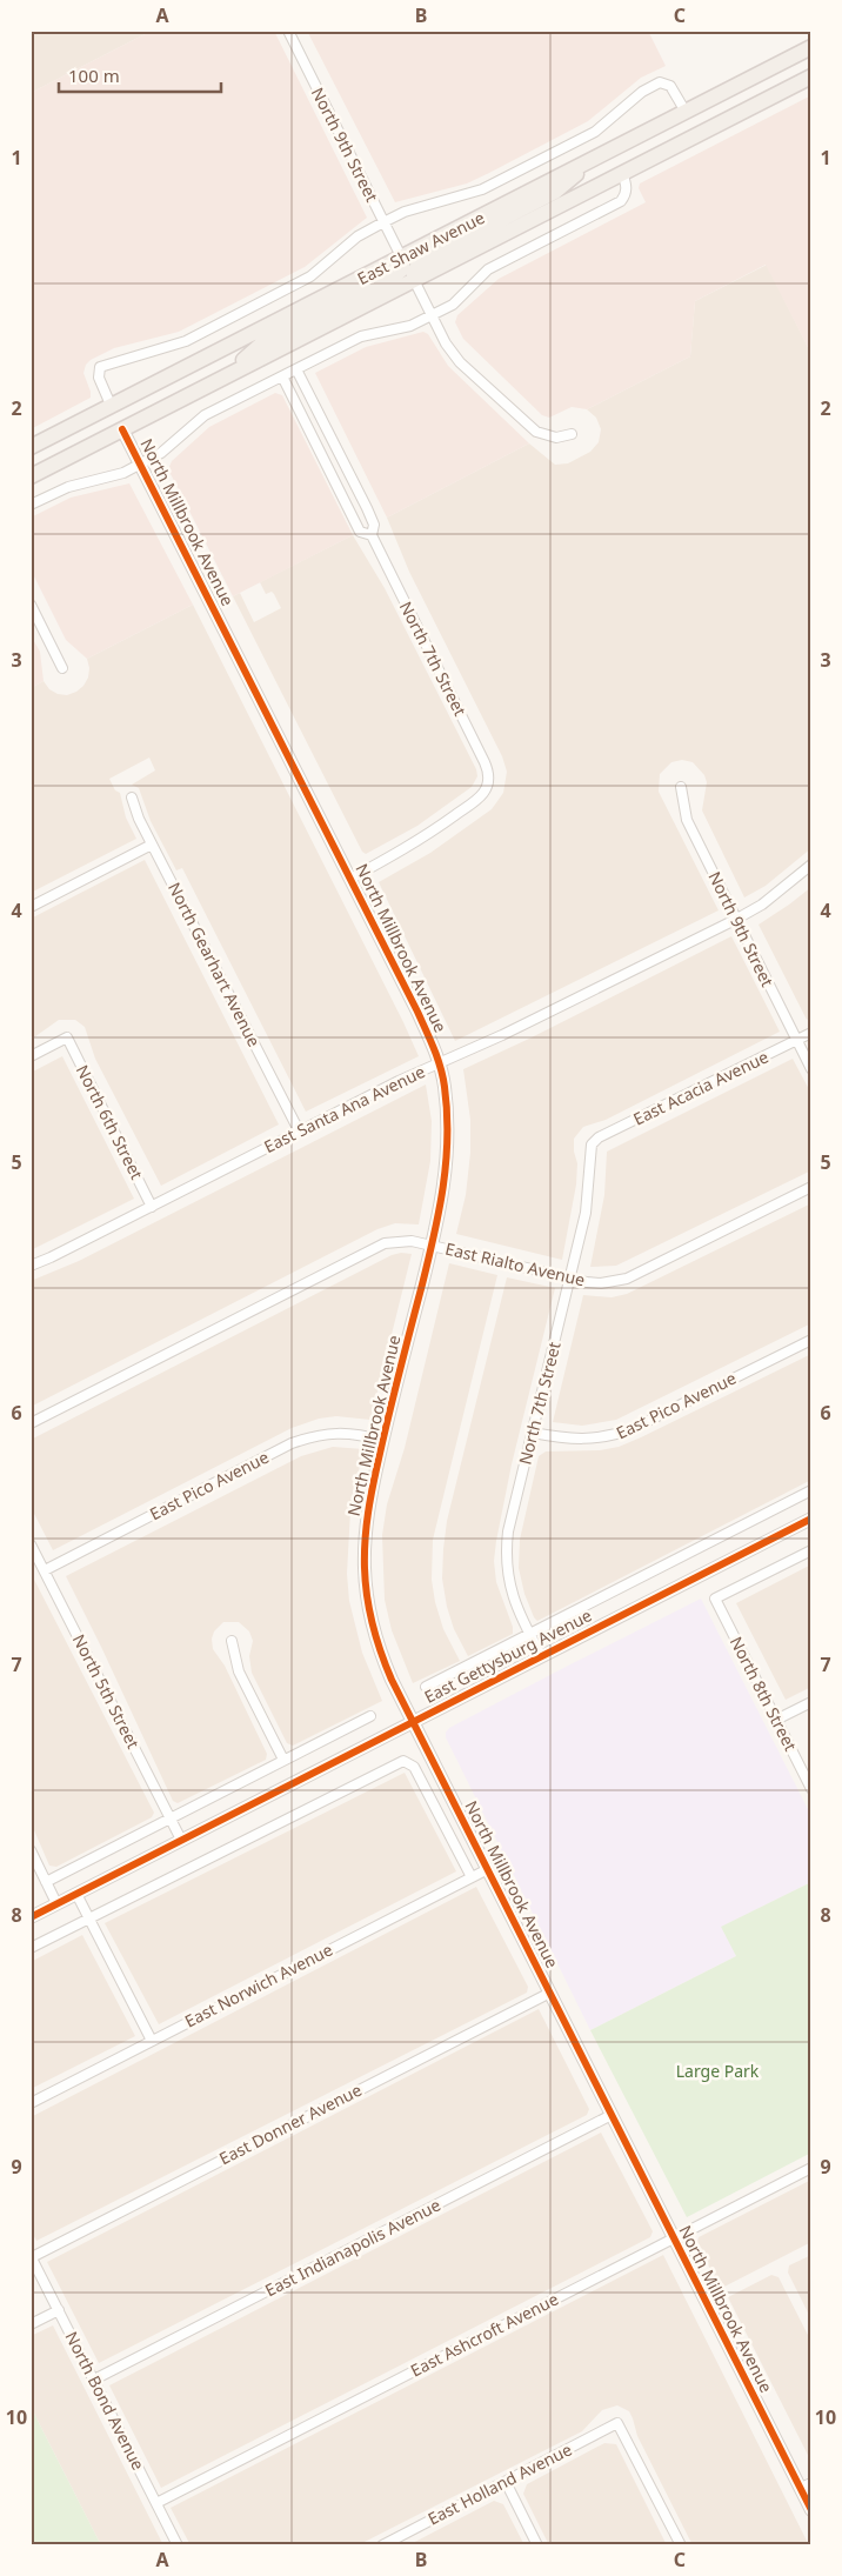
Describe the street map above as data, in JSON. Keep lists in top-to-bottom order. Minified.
{"streets":{"main road":["East Shaw Avenue"],"street":["North 9th Street","North Millbrook Avenue","North 7th Street","North Gearhart Avenue","East Acacia Avenue","East Santa Ana Avenue","North 6th Street","East Rialto Avenue","East Pico Avenue","East Gettysburg Avenue","North 5th Street","North 8th Street","East Norwich Avenue","East Donner Avenue","East Indianapolis Avenue","East Ashcroft Avenue","North Bond Avenue","East Holland Avenue"]},"crossings":[["North 9th Street","East Shaw Avenue"],["North 9th Street","East Acacia Avenue"],["North 9th Street","East Santa Ana Avenue"],["East Shaw Avenue","North Millbrook Avenue"],["North Millbrook Avenue","North 7th Street"],["North Millbrook Avenue","East Santa Ana Avenue"],["North Millbrook Avenue","East Rialto Avenue"],["North Millbrook Avenue","East Pico Avenue"],["North Millbrook Avenue","East Gettysburg Avenue"],["North Millbrook Avenue","East Norwich Avenue"],["North Millbrook Avenue","East Donner Avenue"],["North Millbrook Avenue","East Indianapolis Avenue"],["North Millbrook Avenue","East Ashcroft Avenue"],["North 7th Street","East Acacia Avenue"],["North 7th Street","East Rialto Avenue"],["North 7th Street","East Pico Avenue"],["North 7th Street","East Gettysburg Avenue"],["North Gearhart Avenue","East Santa Ana Avenue"],["East Santa Ana Avenue","North 6th Street"],["East Pico Avenue","North 5th Street"],["East Gettysburg Avenue","North 5th Street"],["East Donner Avenue","North Bond Avenue"],["East Indianapolis Avenue","North Bond Avenue"],["East Ashcroft Avenue","North Bond Avenue"]],"parks":["Large Park"],"scale_bar":"100 m","grid":{"columns":["A","B","C"],"rows":["1","2","3","4","5","6","7","8","9","10"]}}
